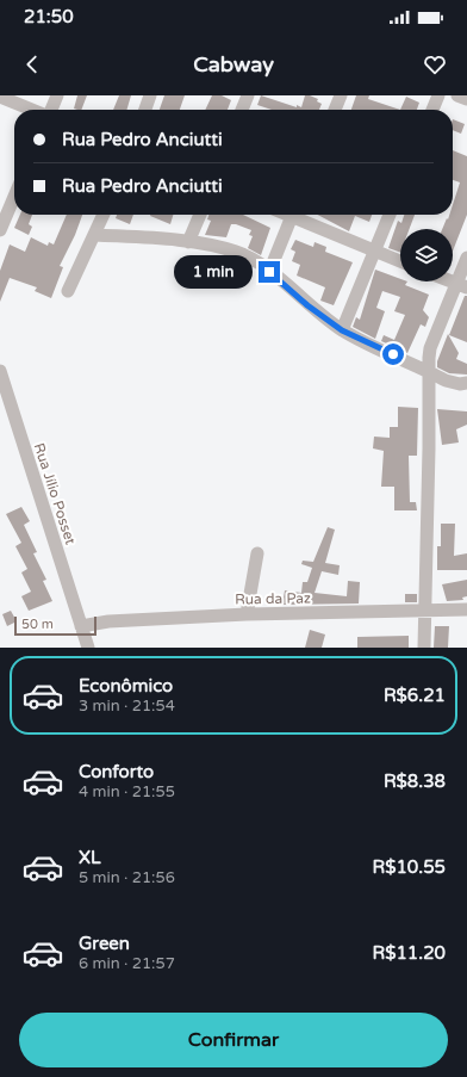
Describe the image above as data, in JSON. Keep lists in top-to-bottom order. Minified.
{"streets":{"street":["Rua Jílio Posset","Rua da Paz"]},"crossings":[["Rua Jílio Posset","Rua da Paz"]],"scale_bar":"50 m","page":{"status":"21:50","header":"Cabway","banner":["Rua Pedro Anciutti","Rua Pedro Anciutti"],"bubble":"1 min","scale":"50 m","list":[{"name":"Econômico","note":"3 min · 21:54","value":"R$6.21"},{"name":"Conforto","note":"4 min · 21:55","value":"R$8.38"},{"name":"XL","note":"5 min · 21:56","value":"R$10.55"},{"name":"Green","note":"6 min · 21:57","value":"R$11.20"}],"buttons":"Confirmar"}}
